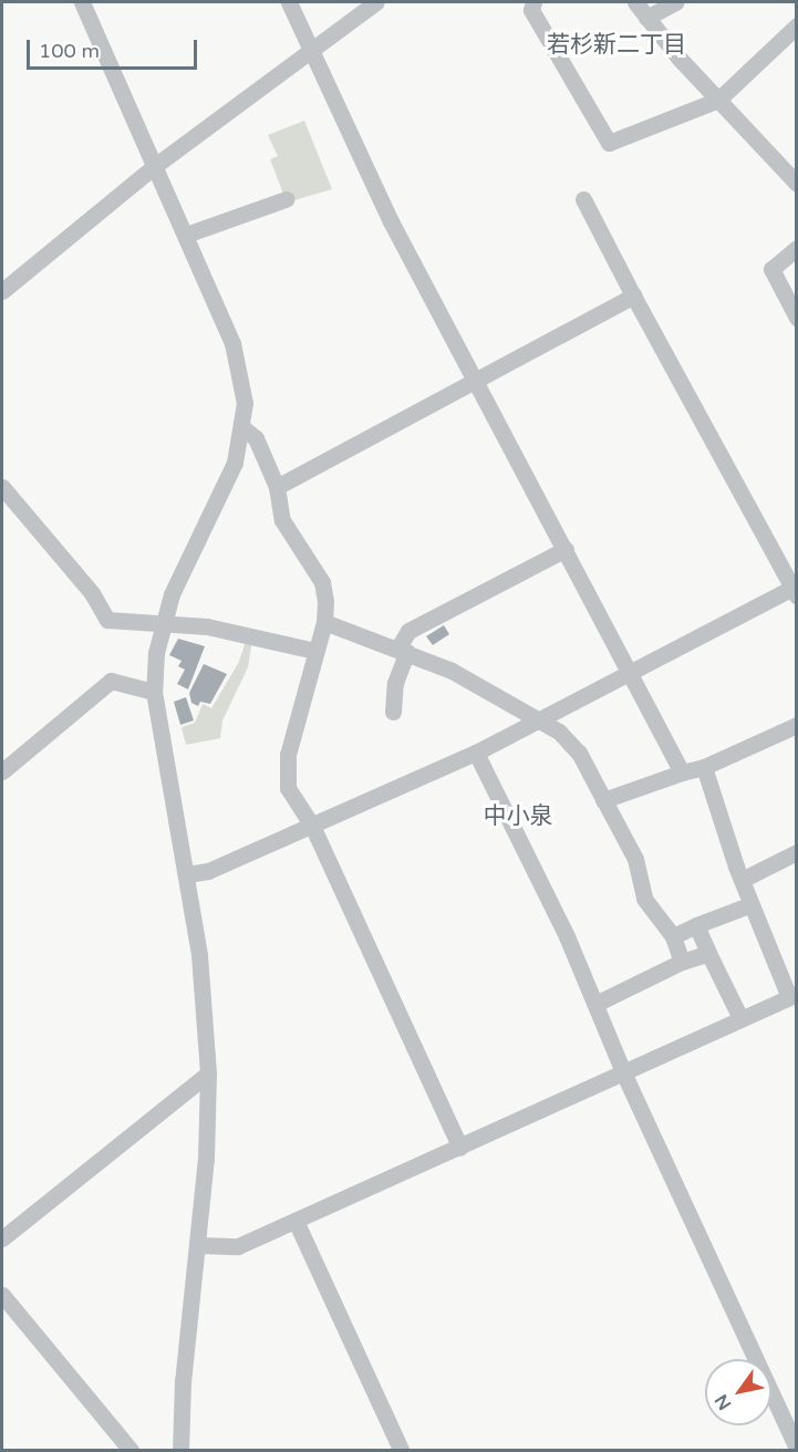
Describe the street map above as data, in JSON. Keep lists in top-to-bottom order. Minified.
{"districts":["若杉新二丁目","中小泉"],"scale_bar":"100 m","north":"bottom left"}
